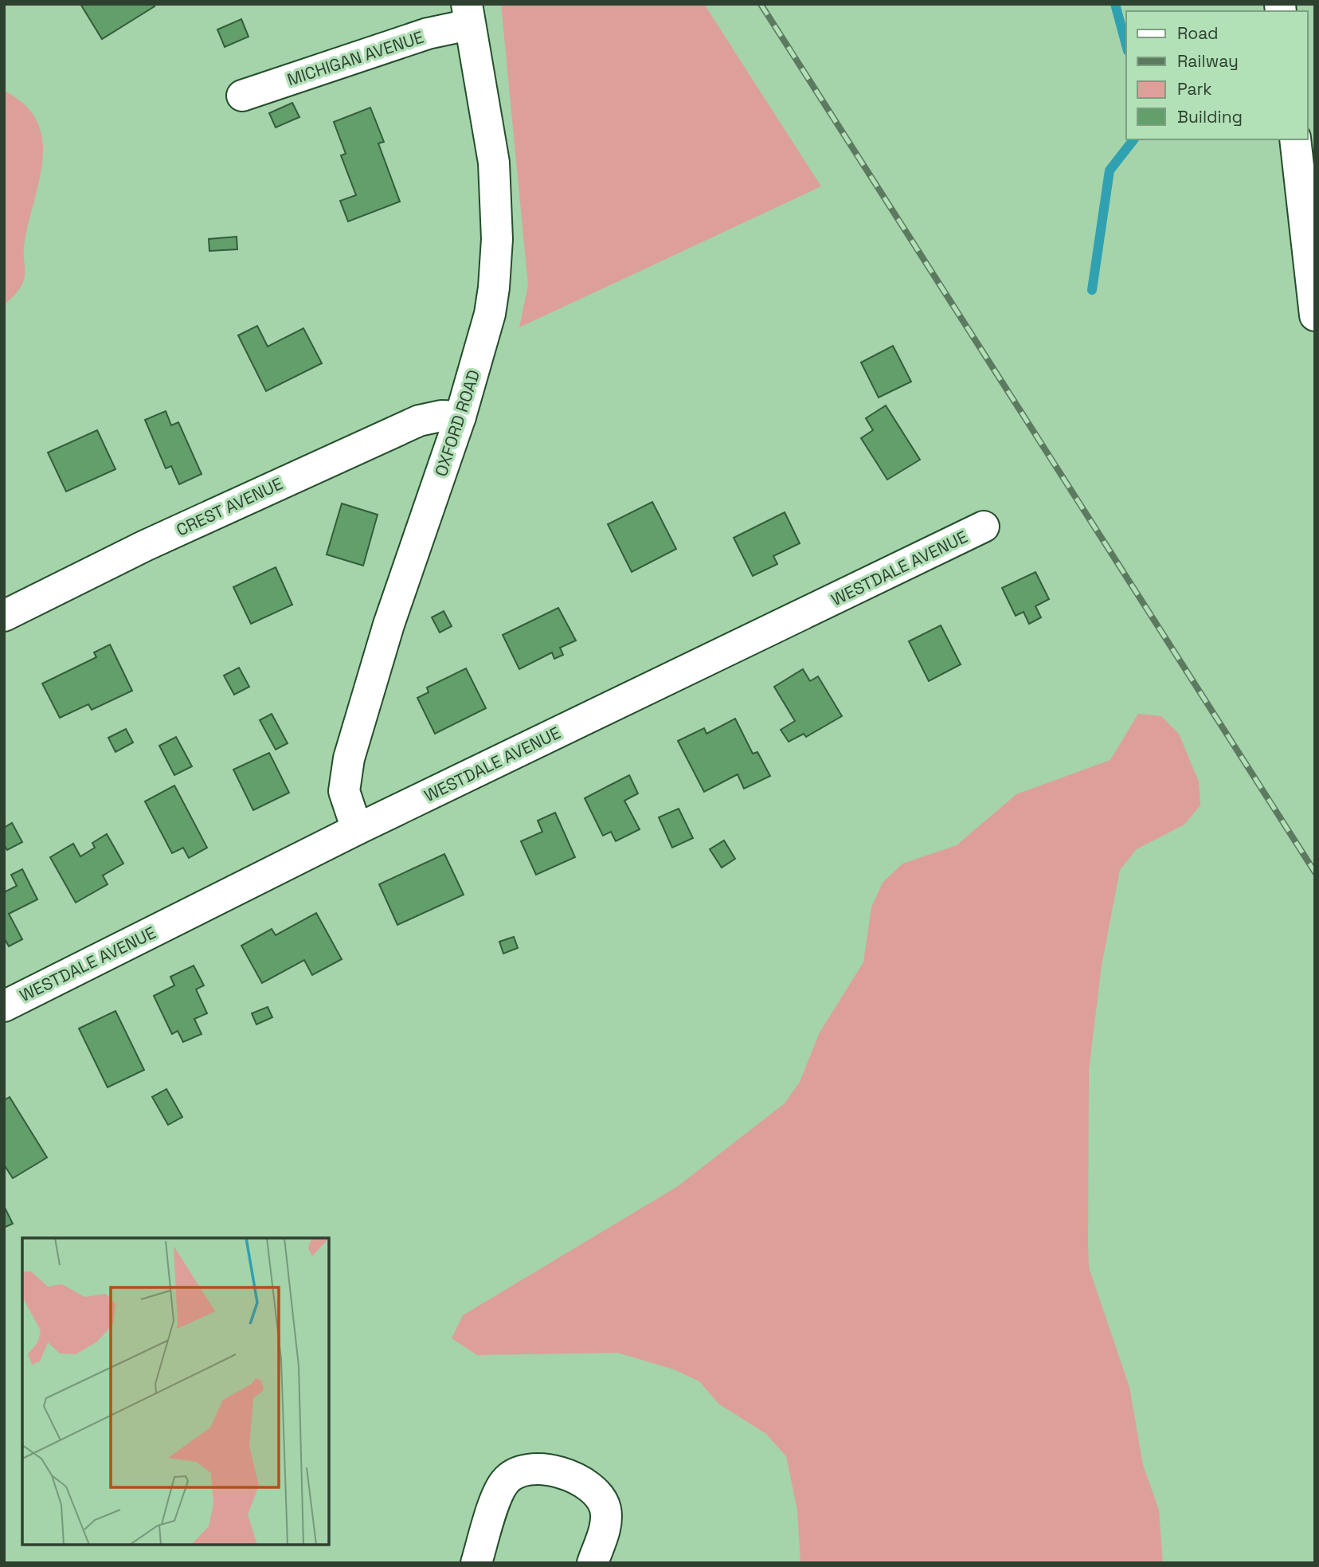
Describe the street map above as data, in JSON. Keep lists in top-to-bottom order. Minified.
{"streets":{"main road":["MICHIGAN AVENUE","OXFORD ROAD","CREST AVENUE","WESTDALE AVENUE"]},"crossings":[["MICHIGAN AVENUE","OXFORD ROAD"],["OXFORD ROAD","CREST AVENUE"],["OXFORD ROAD","WESTDALE AVENUE"]],"legend":["Road","Railway","Park","Building"]}
